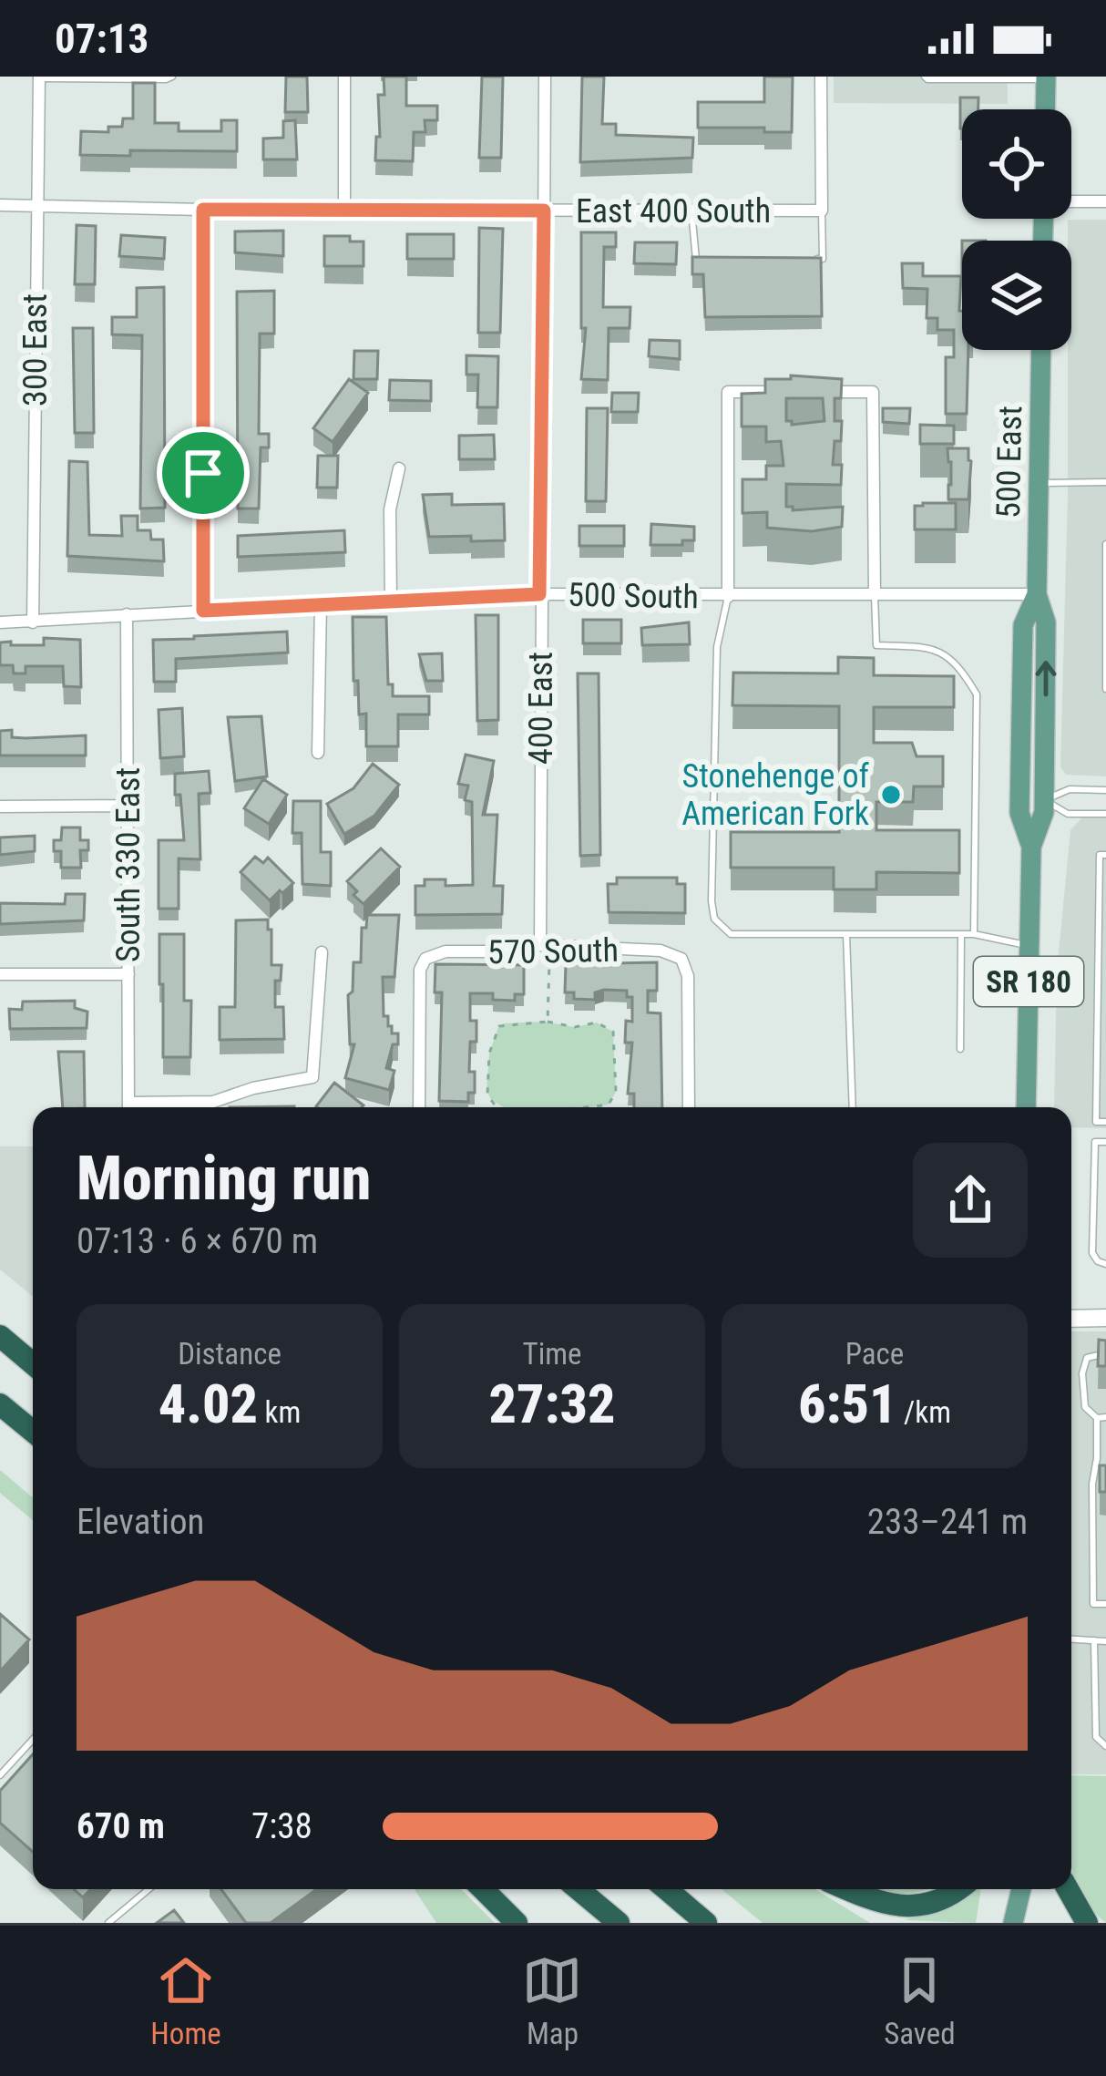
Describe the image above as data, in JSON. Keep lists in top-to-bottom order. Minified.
{"streets":{"main road":["500 East","SR 180"],"street":["East 400 South","300 East","500 South","400 East","South 330 East","570 South"]},"crossings":[["East 400 South","300 East"],["East 400 South","400 East"],["300 East","500 South"],["500 East","500 South"],["500 South","400 East"],["500 South","South 330 East"],["400 East","570 South"]],"places":["Stonehenge of American Fork"],"page":{"status":"07:13","heading":["Morning run","07:13 · 6 × 670 m"],"stats":[["Distance","4.02 km"],["Time","27:32"],["Pace","6:51 /km"]],"chart":["Elevation","233–241 m"],"list":[{"name":"670 m","note":"7:38"}],"tabs":["Home","Map","Saved"]}}
